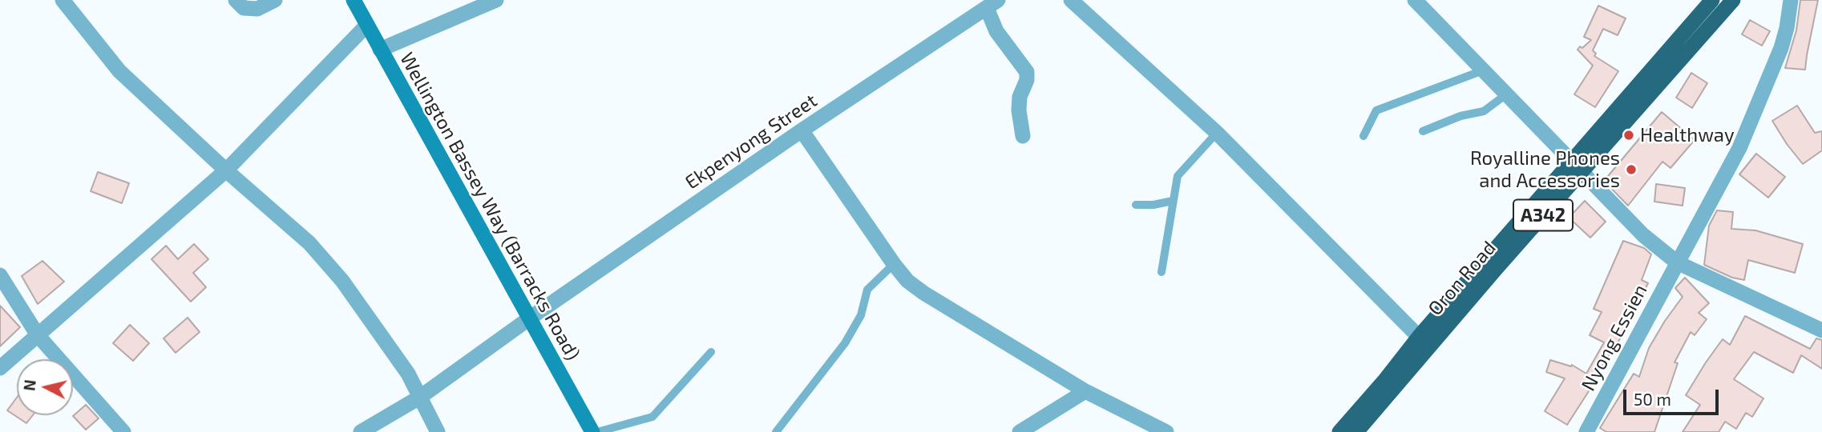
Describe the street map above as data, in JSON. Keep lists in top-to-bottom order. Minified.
{"streets":{"highway":["A342","Oron Road"],"main road":["Wellington Bassey Way (Barracks Road)"],"street":["Ekpenyong Street","Nyong Essien"]},"crossings":[["Ekpenyong Street","Wellington Bassey Way (Barracks Road)"],["A342","Oron Road"]],"places":["Healthway","Royalline Phones and Accessories"],"scale_bar":"50 m","north":"left"}
